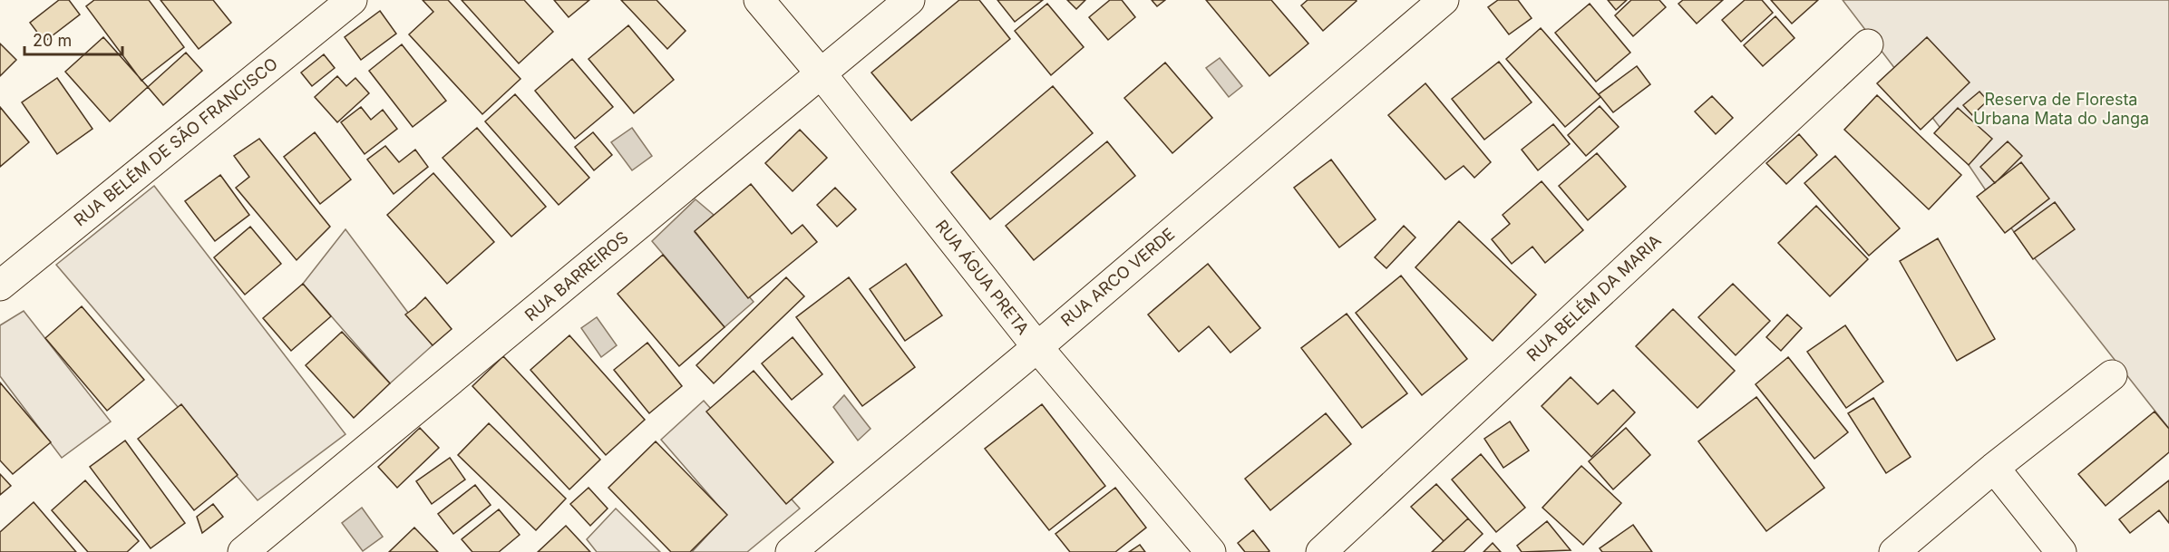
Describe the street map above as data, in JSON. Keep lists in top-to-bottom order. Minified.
{"streets":{"street":["RUA BELÉM DE SÃO FRANCISCO","RUA BARREIROS","RUA ÁGUA PRETA","RUA ARCO VERDE","RUA BELÉM DA MARIA"]},"crossings":[["RUA BARREIROS","RUA ÁGUA PRETA"],["RUA ÁGUA PRETA","RUA ARCO VERDE"]],"parks":["Reserva de Floresta Urbana Mata do Janga"],"scale_bar":"20 m"}
